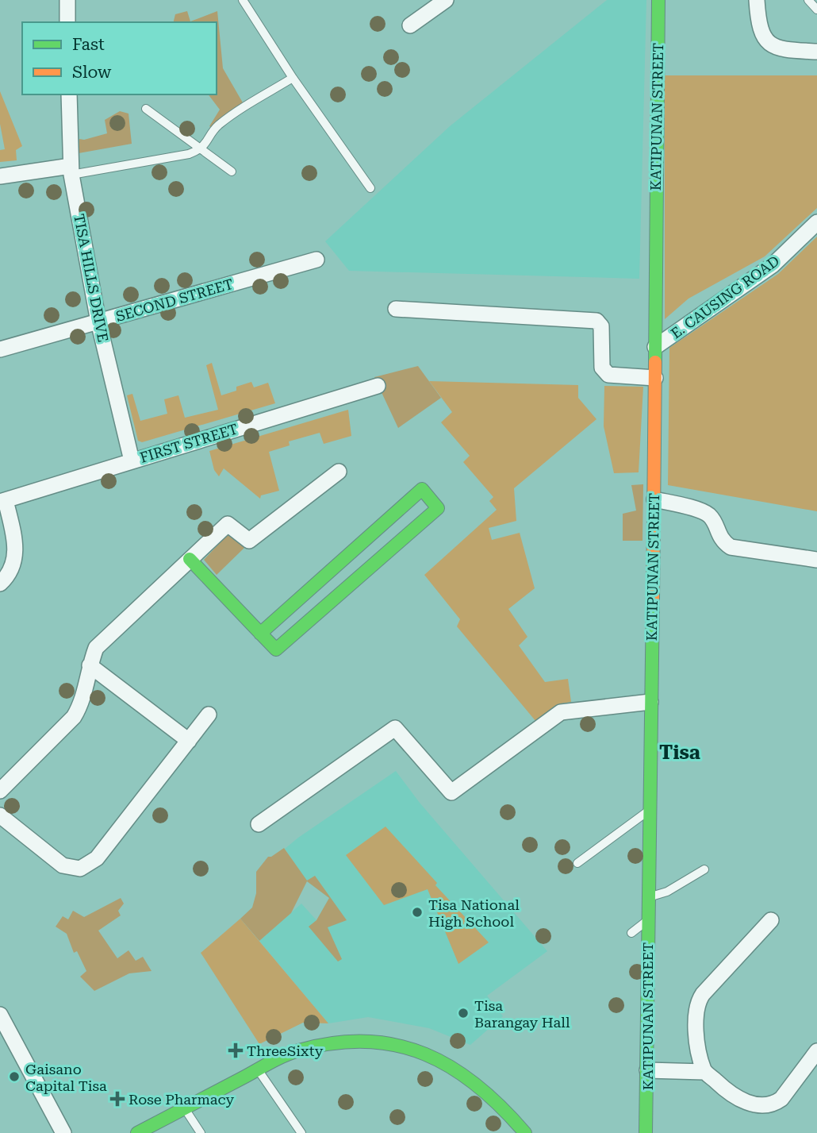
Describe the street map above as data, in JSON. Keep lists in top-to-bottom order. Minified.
{"streets":{"street":["KATIPUNAN STREET","TISA HILLS DRIVE","E. CAUSING ROAD","SECOND STREET","FIRST STREET"]},"crossings":[["KATIPUNAN STREET","E. CAUSING ROAD"],["TISA HILLS DRIVE","SECOND STREET"],["TISA HILLS DRIVE","FIRST STREET"]],"districts":["Tisa"],"places":{"other":["Tisa National High School","Tisa Barangay Hall","Gaisano Capital Tisa"],"health":["ThreeSixty","Rose Pharmacy"]},"legend":["Fast","Slow"]}
